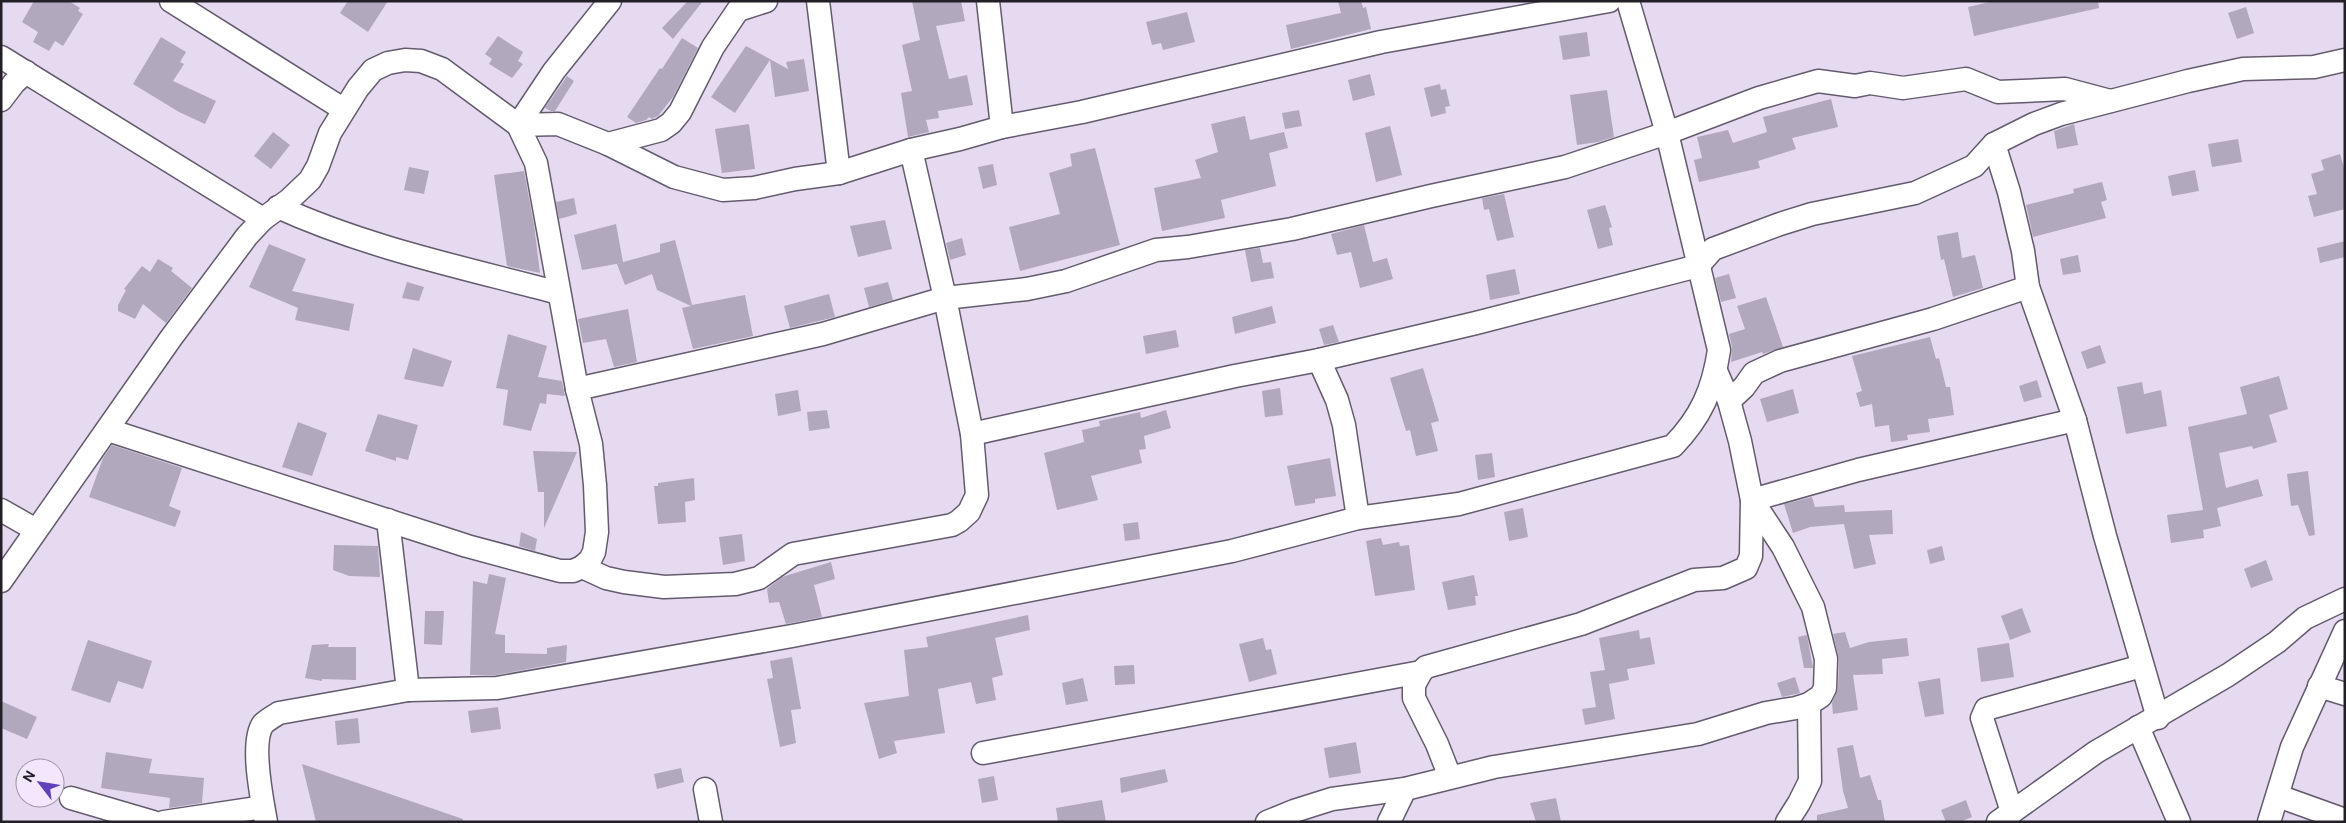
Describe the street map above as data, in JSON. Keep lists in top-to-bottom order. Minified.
{"north":"top left"}
